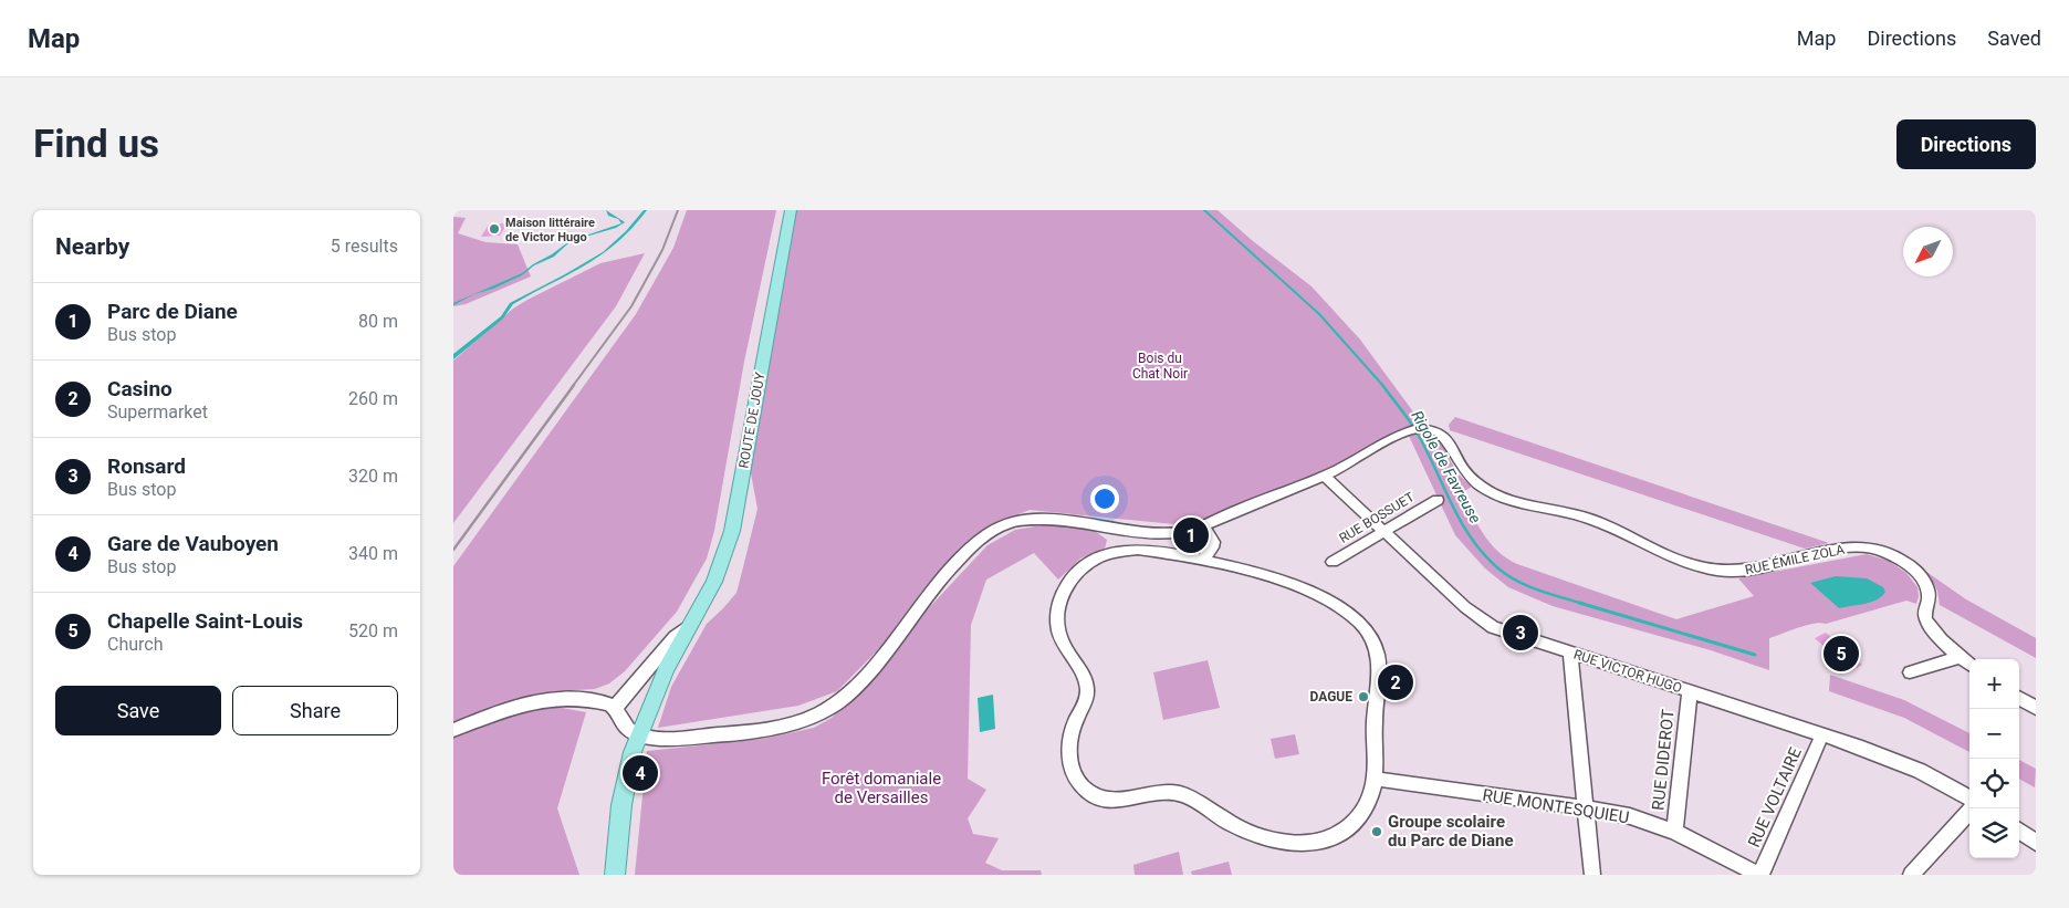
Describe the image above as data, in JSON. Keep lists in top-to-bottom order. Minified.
{"streets":{"main road":["ROUTE DE JOUY"],"street":["RUE BOSSUET","RUE ÉMILE ZOLA","RUE VICTOR HUGO","RUE DIDEROT","RUE VOLTAIRE","RUE MONTESQUIEU"]},"crossings":[["RUE BOSSUET","RUE VICTOR HUGO"],["RUE ÉMILE ZOLA","RUE VICTOR HUGO"],["RUE VICTOR HUGO","RUE DIDEROT"],["RUE VICTOR HUGO","RUE VOLTAIRE"],["RUE DIDEROT","RUE MONTESQUIEU"],["RUE VOLTAIRE","RUE MONTESQUIEU"]],"water":["Rigole de Favreuse"],"parks":["Bois du Chat Noir","Forêt domaniale de Versailles"],"places":["Maison littéraire de Victor Hugo","DAGUE","Groupe scolaire du Parc de Diane"],"north":"bottom left","page":{"header":"Map","nav":["Map","Directions","Saved"],"buttons":["Directions",["Save","Share"]],"title":"Find us","heading":["Nearby","5 results"],"list":[{"mark":"1","name":"Parc de Diane","note":"Bus stop","value":"80 m"},{"mark":"2","name":"Casino","note":"Supermarket","value":"260 m"},{"mark":"3","name":"Ronsard","note":"Bus stop","value":"320 m"},{"mark":"4","name":"Gare de Vauboyen","note":"Bus stop","value":"340 m"},{"mark":"5","name":"Chapelle Saint-Louis","note":"Church","value":"520 m"}],"pins":["1","3","5","2","4"],"map_buttons":["+","−"]}}
